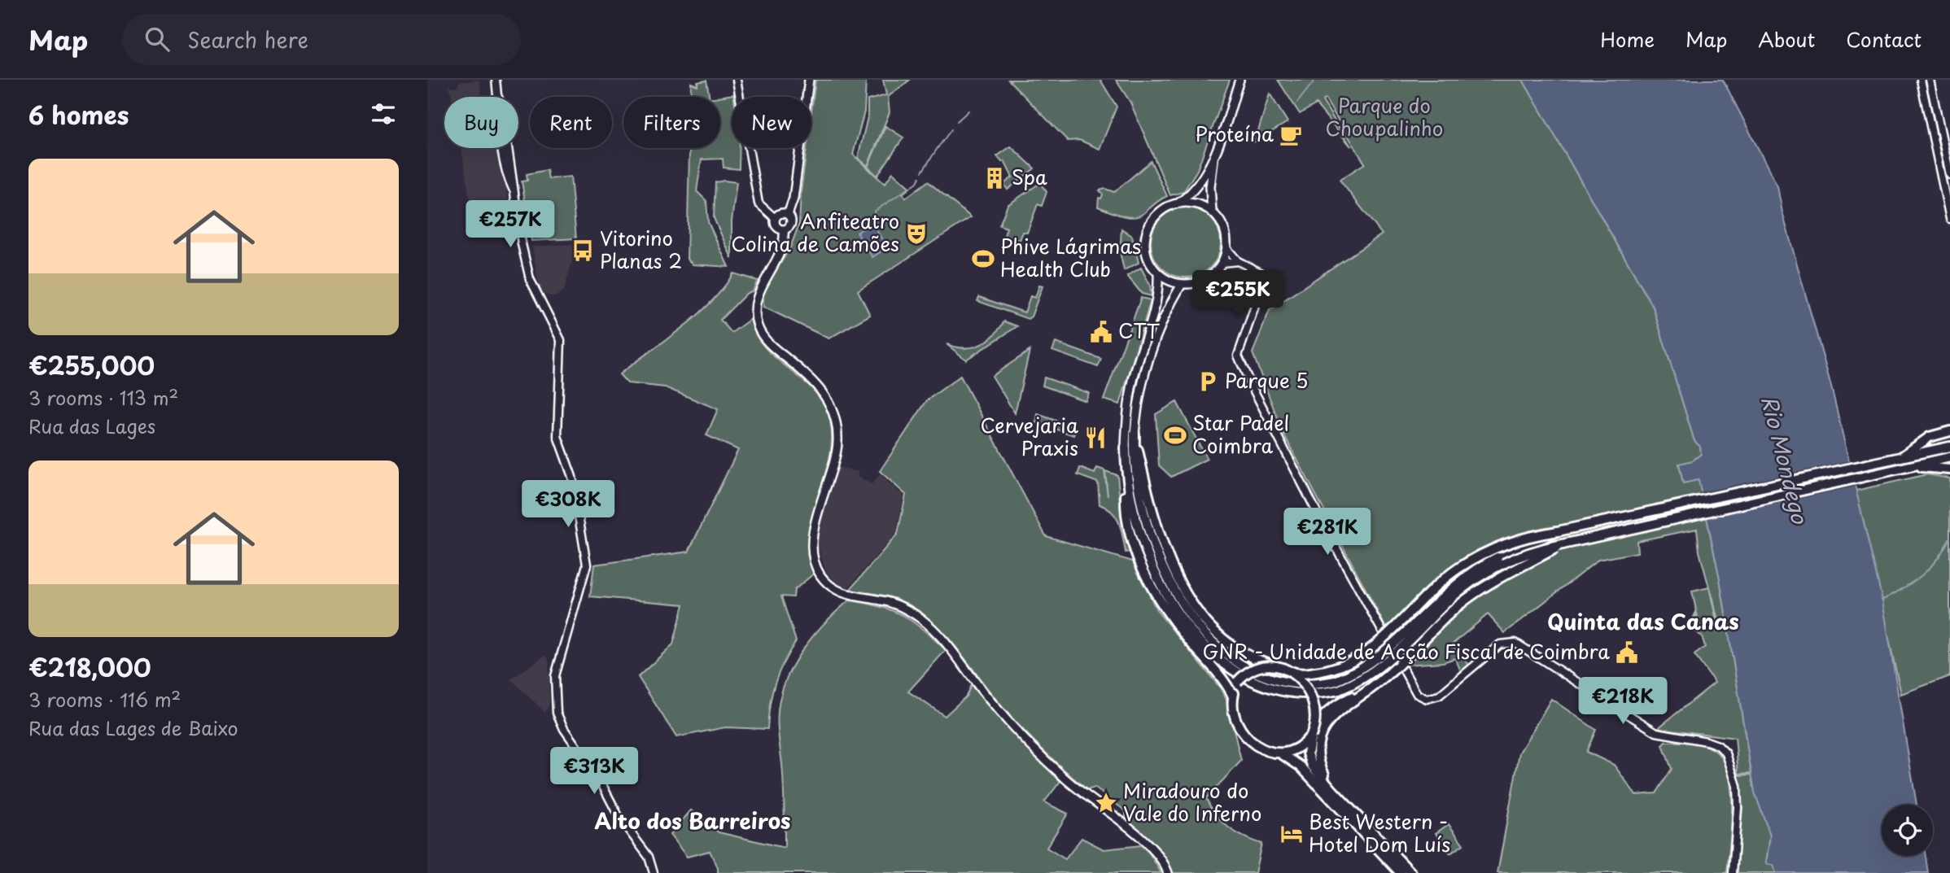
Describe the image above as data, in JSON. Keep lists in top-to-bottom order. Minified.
{"districts":["Quinta das Canas","Alto dos Barreiros"],"water":["Rio Mondego"],"parks":["Parque do Choupalinho"],"places":{"cafe":["Proteína"],"building":["Spa"],"theatre":["Anfiteatro Colina de Camões"],"bus stop":["Vitorino Planas 2"],"sports":["Phive Lágrimas Health Club","Star Padel Coimbra"],"public building":["CTT","GNR - Unidade de Acção Fiscal de Coimbra"],"parking":["Parque 5"],"restaurant":["Cervejaria Praxis"],"place":["Miradouro do Vale do Inferno"],"hotel":["Best Western - Hotel Dom Luís"]},"page":{"header":"Map","search":"Search here","nav":["Home","Map","About","Contact"],"heading":"6 homes","chip":["Buy","Rent","Filters","New"],"list":[{"name":"€255,000","note":"3 rooms · 113 m² · Rua das Lages"},{"name":"€218,000","note":"3 rooms · 116 m² · Rua das Lages de Baixo"}],"price":["€257K","€255K","€308K","€281K","€218K","€313K"]}}
